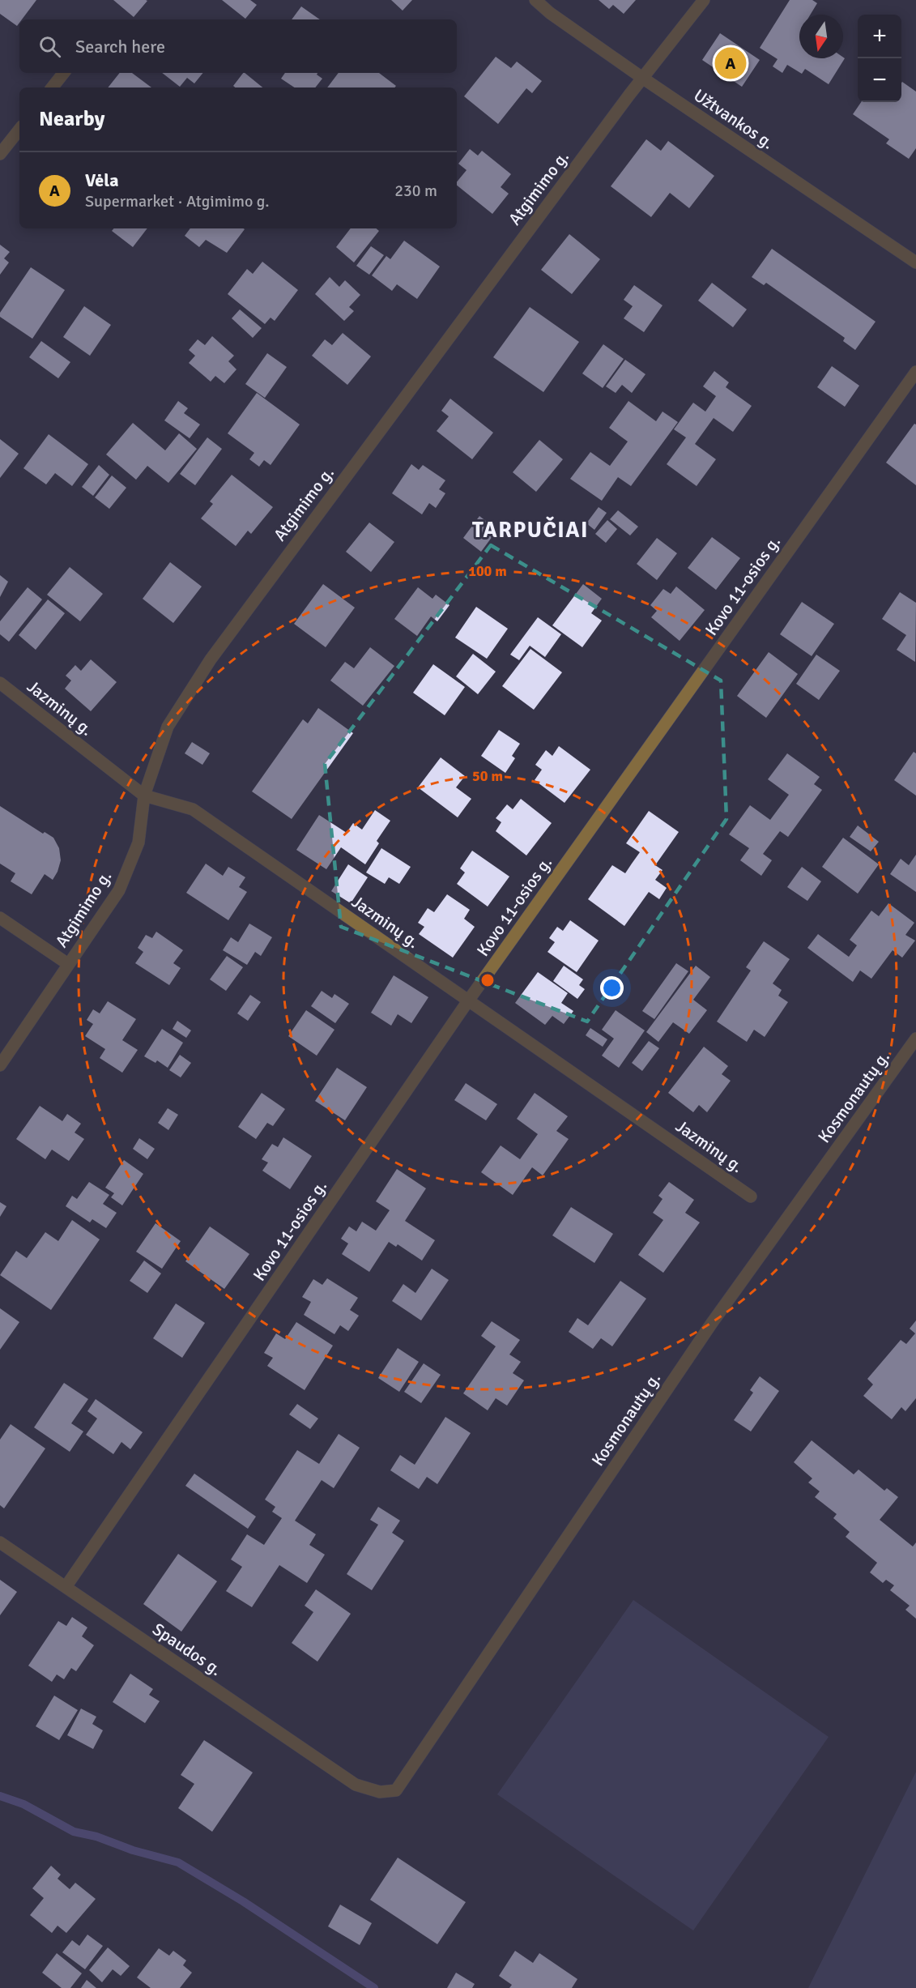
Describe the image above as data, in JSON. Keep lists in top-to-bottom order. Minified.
{"streets":{"street":["Užtvankos g.","Atgimimo g.","Kovo 11-osios g.","Jazminų g.","Kosmonautų g.","Spaudos g."]},"crossings":[["Užtvankos g.","Atgimimo g."],["Atgimimo g.","Jazminų g."],["Kovo 11-osios g.","Jazminų g."],["Kovo 11-osios g.","Spaudos g."],["Kosmonautų g.","Spaudos g."]],"districts":["TARPUČIAI"],"north":"bottom","page":{"map_buttons":["+","−"],"search":"Search here","pins":"A","heading":"Nearby","list":[{"mark":"A","name":"Vėla","note":"Supermarket · Atgimimo g.","value":"230 m"}]},"rings":["100 m","50 m"]}
